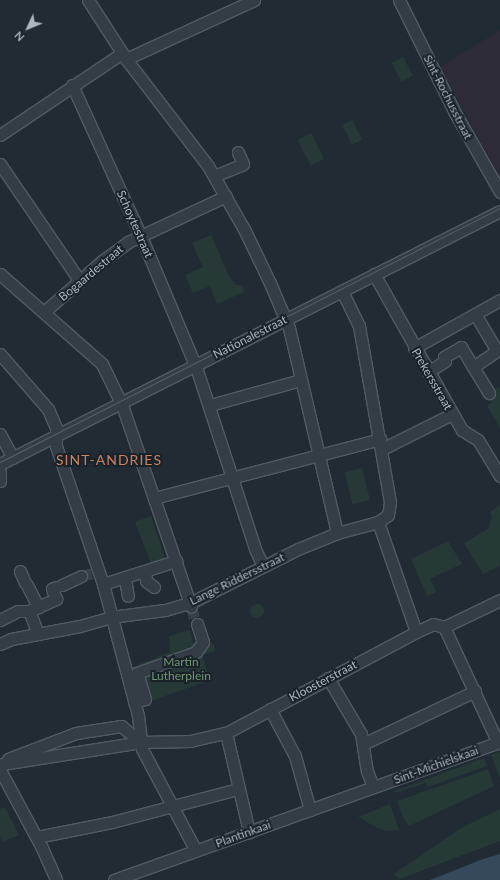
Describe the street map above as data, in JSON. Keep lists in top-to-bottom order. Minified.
{"streets":{"street":["Sint-Rochusstraat","Schoytestraat","Bogaardestraat","Nationalestraat","Prekersstraat","Lange Riddersstraat","Kloosterstraat","Sint-Michielskaai","Plantinkaai"]},"crossings":[["Schoytestraat","Bogaardestraat"],["Schoytestraat","Nationalestraat"],["Schoytestraat","Lange Riddersstraat"],["Nationalestraat","Prekersstraat"],["Sint-Michielskaai","Plantinkaai"]],"districts":["SINT-ANDRIES"],"parks":["Martin Lutherplein"],"north":"bottom left"}
